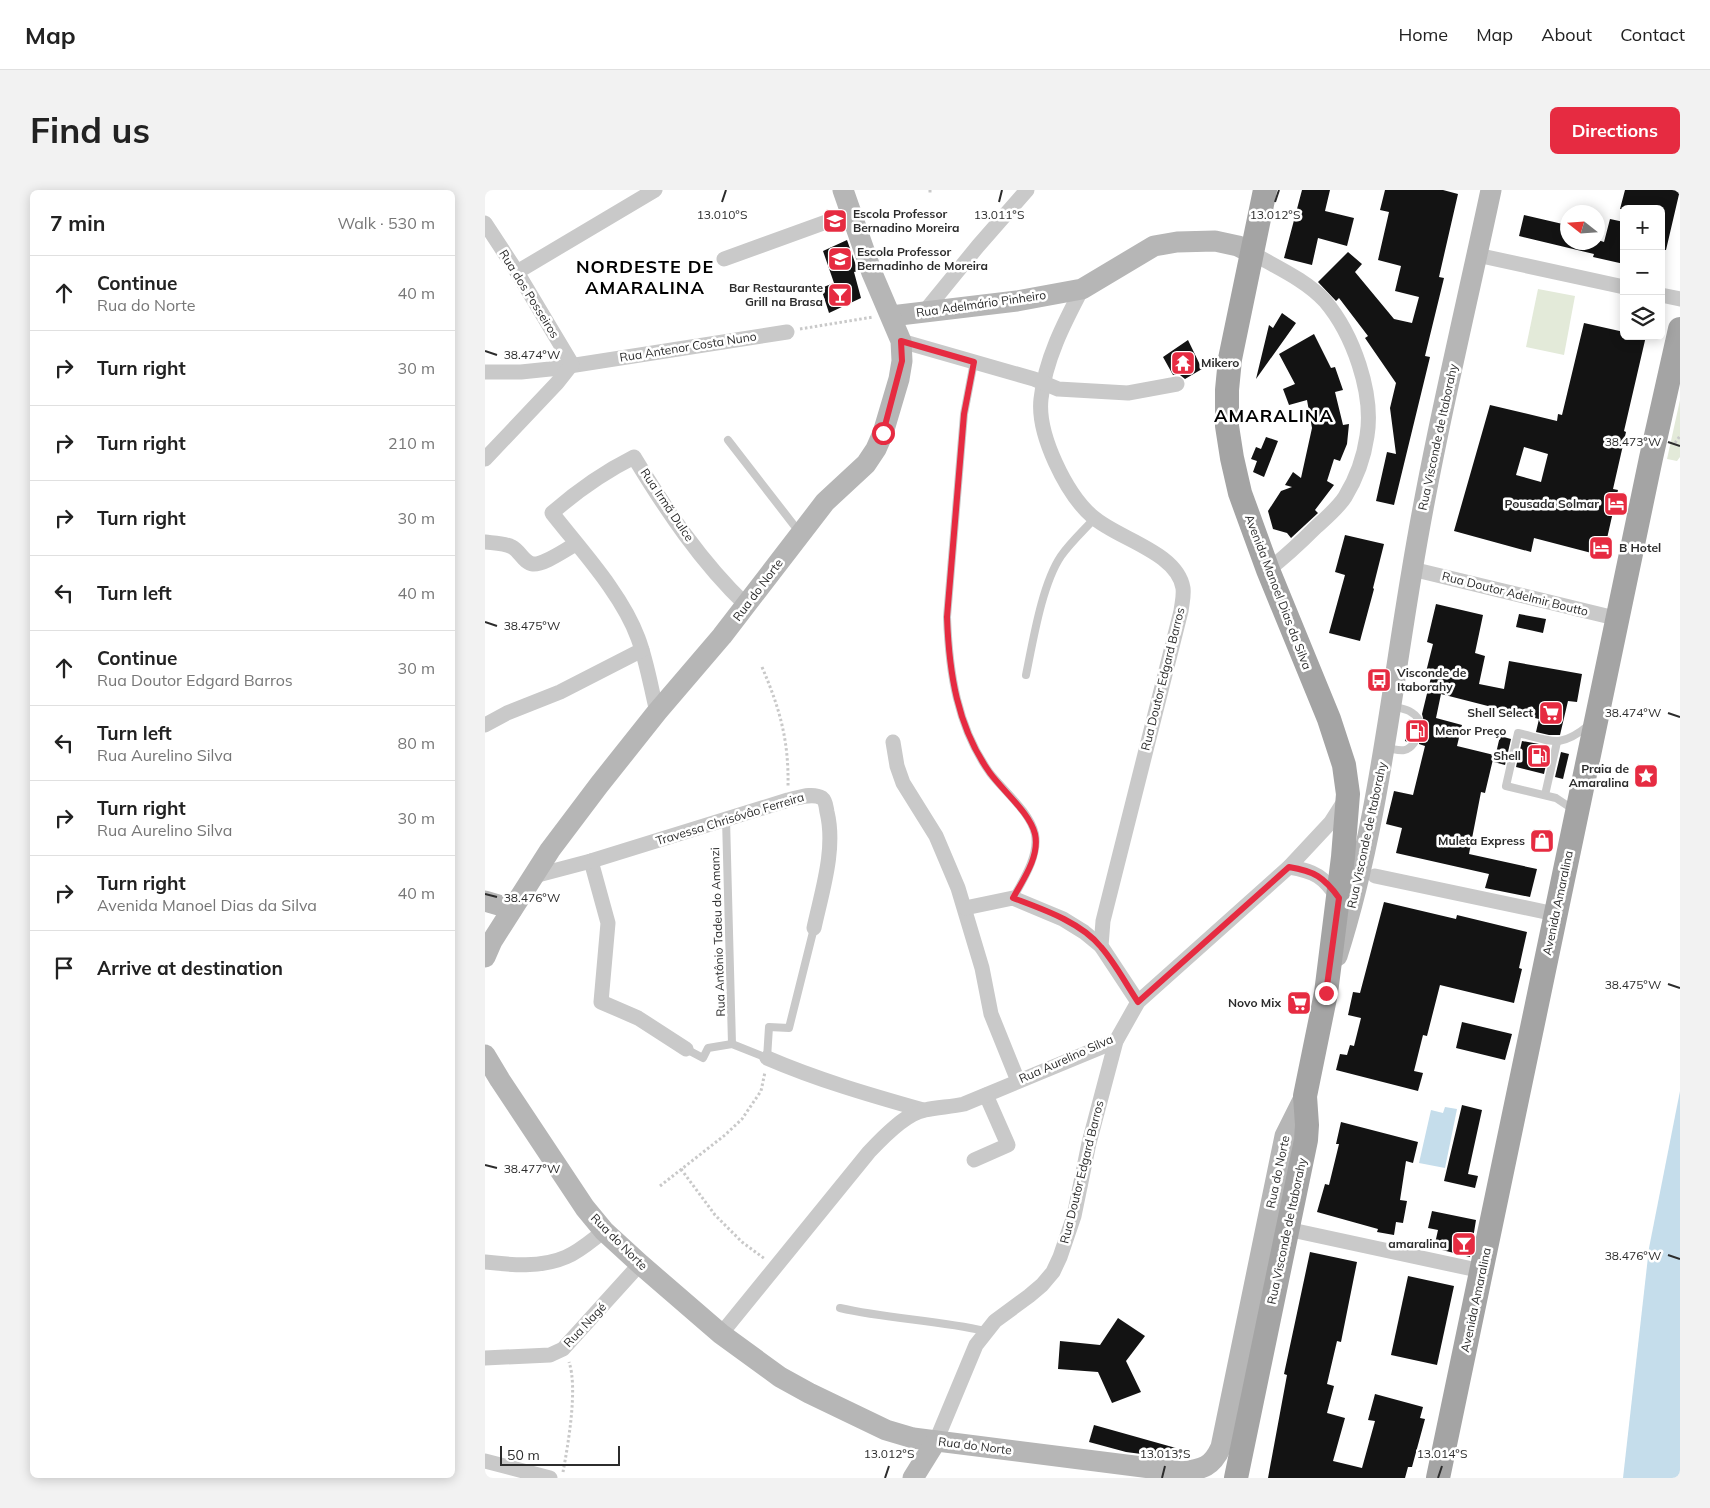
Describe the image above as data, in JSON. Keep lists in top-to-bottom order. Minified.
{"streets":{"main road":["Rua Visconde de Itaborahy","Avenida Manoel Dias da Silva","Avenida Amaralina"],"street":["Rua dos Posseiros","Rua Adelmário Pinheiro","Rua Antenor Costa Nuno","Rua Irmã Dulce","Rua do Norte","Rua Doutor Adelmir Boutto","Rua Doutor Edgard Barros","Travessa Chrisóvâo Ferreira","Rua Aurelino Silva","Rua Nagé"],"lane":["Rua Antônio Tadeu do Amanzi"]},"crossings":[["Rua dos Posseiros","Rua Antenor Costa Nuno"],["Rua Adelmário Pinheiro","Rua do Norte"],["Rua Adelmário Pinheiro","Avenida Manoel Dias da Silva"],["Rua Adelmário Pinheiro","Rua Doutor Edgard Barros"],["Rua Visconde de Itaborahy","Rua do Norte"],["Rua Visconde de Itaborahy","Avenida Manoel Dias da Silva"],["Rua Visconde de Itaborahy","Rua Doutor Adelmir Boutto"],["Rua Irmã Dulce","Rua do Norte"],["Rua do Norte","Rua Doutor Edgard Barros"],["Rua do Norte","Travessa Chrisóvâo Ferreira"],["Rua do Norte","Rua Aurelino Silva"],["Rua do Norte","Rua Nagé"],["Avenida Manoel Dias da Silva","Rua Aurelino Silva"],["Rua Doutor Adelmir Boutto","Avenida Amaralina"],["Rua Doutor Edgard Barros","Rua Aurelino Silva"],["Travessa Chrisóvâo Ferreira","Rua Antônio Tadeu do Amanzi"],["Travessa Chrisóvâo Ferreira","Rua Aurelino Silva"]],"districts":["NORDESTE DE AMARALINA","AMARALINA"],"places":{"school or university":["Escola Professor Bernadino Moreira","Escola Professor Bernadinho de Moreira"],"bar":["Bar Restaurante Grill na Brasa","amaralina"],"temple":["Mikero"],"hotel":["Pousada Solmar","B Hotel"],"bus stop":["Visconde de Itaborahy"],"supermarket":["Shell Select","Novo Mix"],"fuel station":["Menor Preço","Shell"],"place":["Praia de Amaralina"],"shop":["Muleta Express"]},"scale_bar":"50 m","north":"left","page":{"header":"Map","nav":["Home","Map","About","Contact"],"buttons":"Directions","title":"Find us","heading":["7 min","Walk · 530 m"],"map_buttons":["+","−"],"list":[["Continue","Rua do Norte","40 m"],["Turn right","30 m"],["Turn right","210 m"],["Turn right","30 m"],["Turn left","40 m"],["Continue","Rua Doutor Edgard Barros","30 m"],["Turn left","Rua Aurelino Silva","80 m"],["Turn right","Rua Aurelino Silva","30 m"],["Turn right","Avenida Manoel Dias da Silva","40 m"],"Arrive at destination"],"scale":"50 m"},"coordinates":["13.010°S","13.011°S","13.012°S","38.474°W","38.473°W","38.475°W","38.476°W","38.477°W","13.013°S","13.014°S"]}
